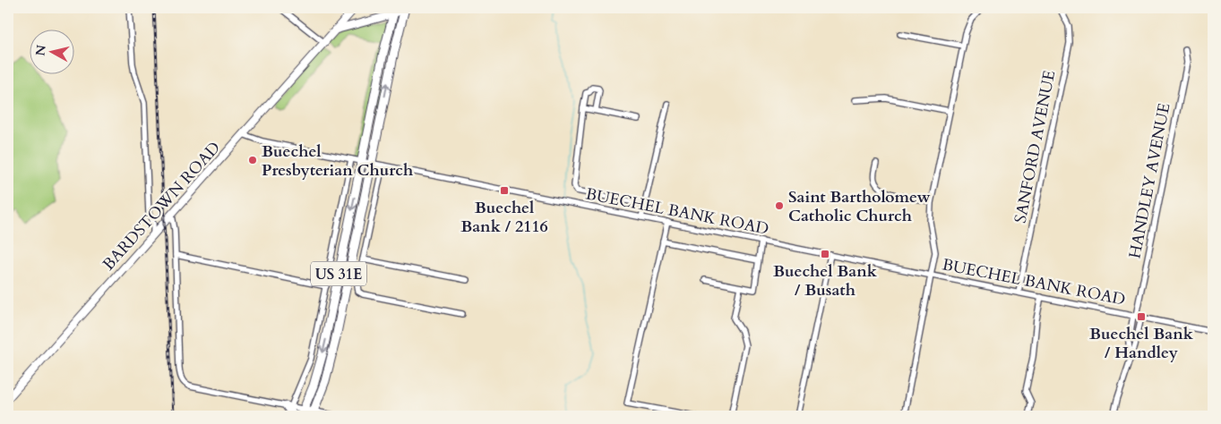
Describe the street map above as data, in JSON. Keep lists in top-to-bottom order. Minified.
{"streets":{"main road":["BARDSTOWN ROAD","US 31E"],"street":["SANFORD AVENUE","HANDLEY AVENUE","BUECHEL BANK ROAD"]},"crossings":[["SANFORD AVENUE","BUECHEL BANK ROAD"],["HANDLEY AVENUE","BUECHEL BANK ROAD"],["BARDSTOWN ROAD","BUECHEL BANK ROAD"],["BARDSTOWN ROAD","US 31E"],["BUECHEL BANK ROAD","US 31E"]],"places":{"other":["Buechel Presbyterian Church","Saint Bartholomew Catholic Church"],"transit":["Buechel Bank / 2116","Buechel Bank / Busath","Buechel Bank / Handley"]},"north":"left"}
